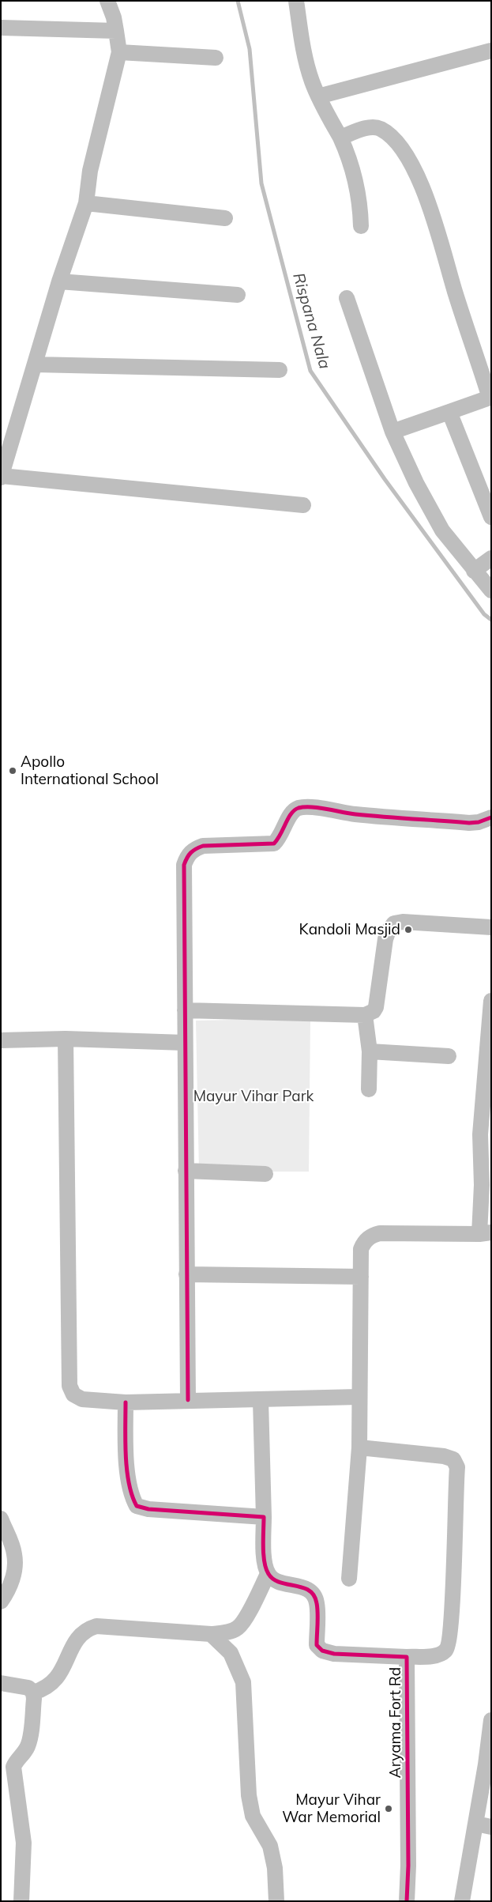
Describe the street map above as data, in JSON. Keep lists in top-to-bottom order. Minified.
{"streets":{"street":["Aryama Fort Rd"]},"water":["Rispana Nala"],"parks":["Mayur Vihar Park"],"places":["Apollo International School","Kandoli Masjid","Mayur Vihar War Memorial"]}
